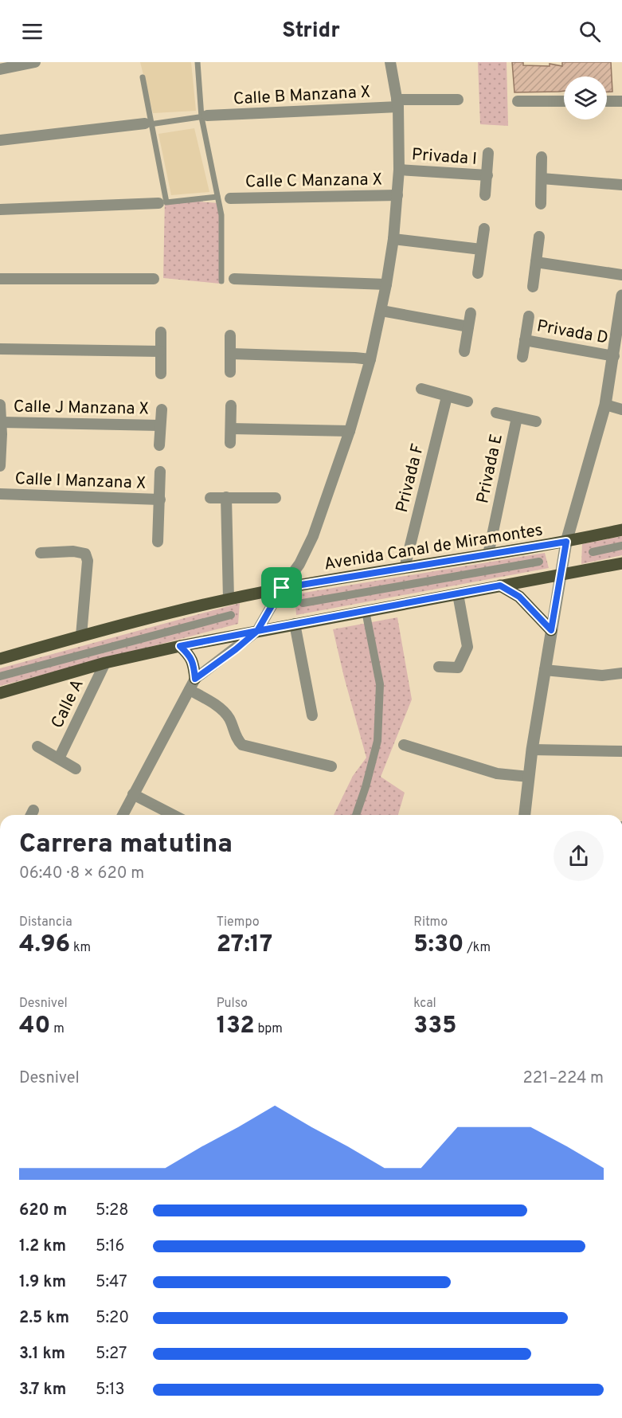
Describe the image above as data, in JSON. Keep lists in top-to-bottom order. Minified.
{"streets":{"main road":["Avenida Canal de Miramontes"],"street":["Calle B Manzana X","Privada I","Calle C Manzana X","Privada D","Calle J Manzana X","Privada E","Privada F","Calle I Manzana X","Calle A"]},"crossings":[["Privada E","Avenida Canal de Miramontes"],["Privada F","Avenida Canal de Miramontes"]],"page":{"header":"Stridr","heading":["Carrera matutina","06:40 · 8 × 620 m"],"stats":[["Distancia","4.96 km"],["Tiempo","27:17"],["Ritmo","5:30 /km"],["Desnivel","40 m"],["Pulso","132 bpm"],["kcal","335"]],"chart":["Desnivel","221–224 m"],"list":[{"name":"620 m","note":"5:28"},{"name":"1.2 km","note":"5:16"},{"name":"1.9 km","note":"5:47"},{"name":"2.5 km","note":"5:20"},{"name":"3.1 km","note":"5:27"},{"name":"3.7 km","note":"5:13"}]}}
